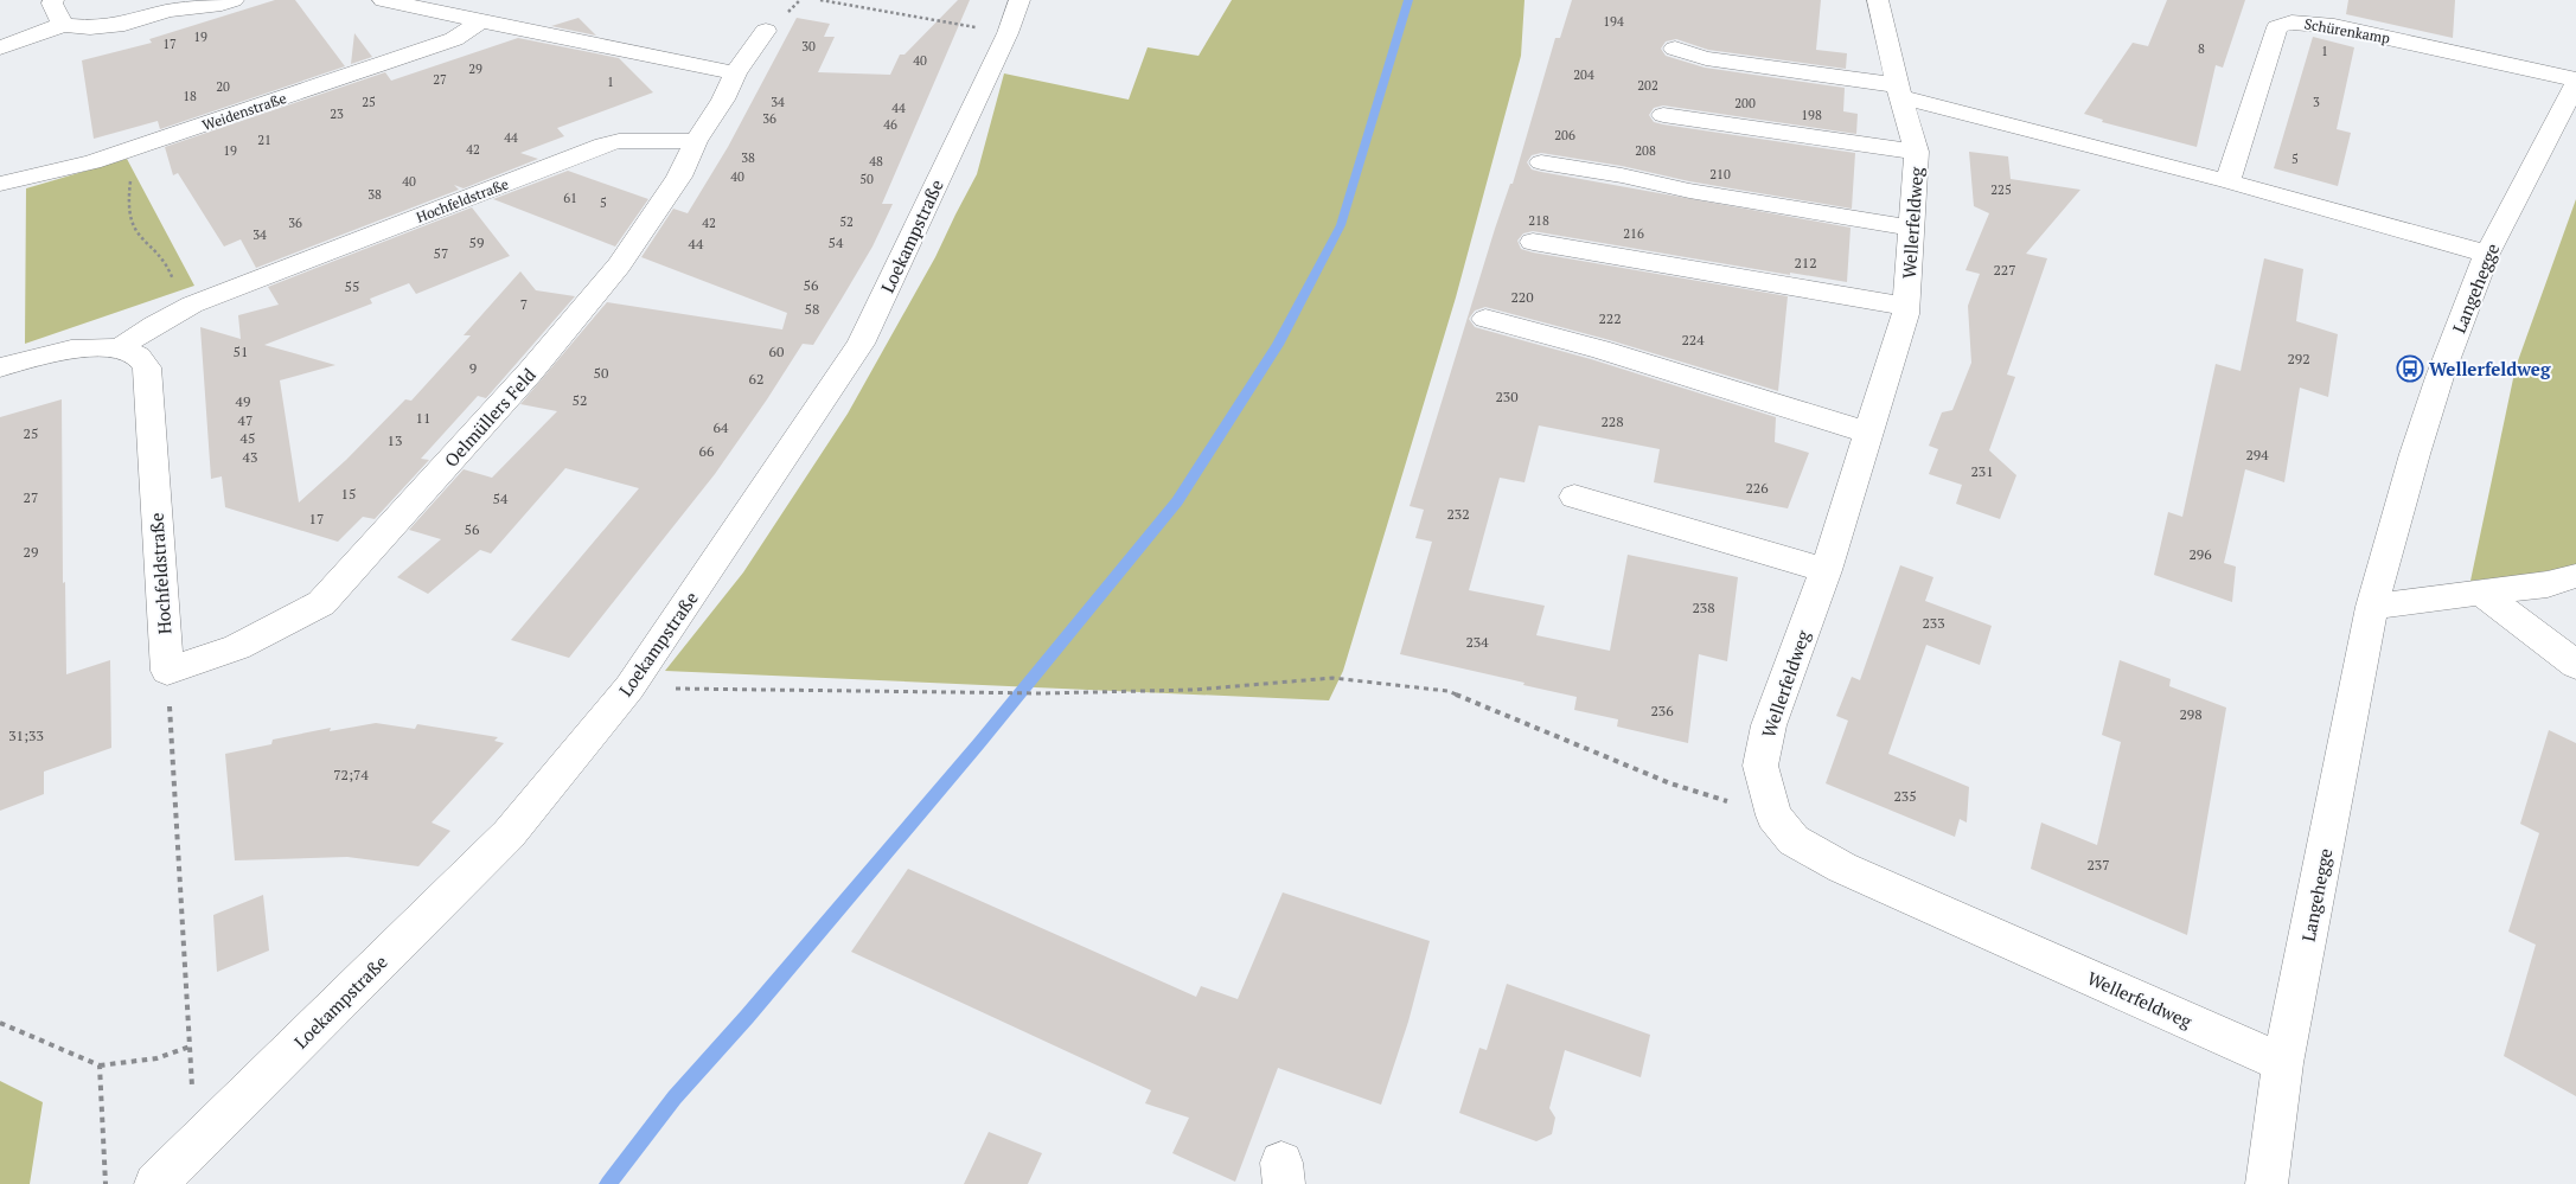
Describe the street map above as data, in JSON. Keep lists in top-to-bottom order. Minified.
{"streets":{"street":["Schürenkamp","Weidenstraße","Hochfeldstraße","Wellerfeldweg","Loekampstraße","Langehegge","Oelmüllers Feld"]},"crossings":[["Schürenkamp","Langehegge"],["Hochfeldstraße","Oelmüllers Feld"],["Wellerfeldweg","Langehegge"]],"places":{"bus stop":["Wellerfeldweg"]},"house_numbers":["194","19","17","30","8","1","40","29","204","27","1","202","20","18","25","34","3","200","44","23","198","36","46","206","44","21","42","19","208","38","5","48","210","40","50","40","225","38","61","5","218","52","36","42","216","34","59","54","44","57","212","227","56","55","220","7","58","222","224","51","60","292","9","50","62","230","52","49","11","47","228","64","25","45","13","66","294","43","231","226","15","27","54","232","17","56","29","296","238","233","234","236","298","31;33","72;74","235","237"]}
